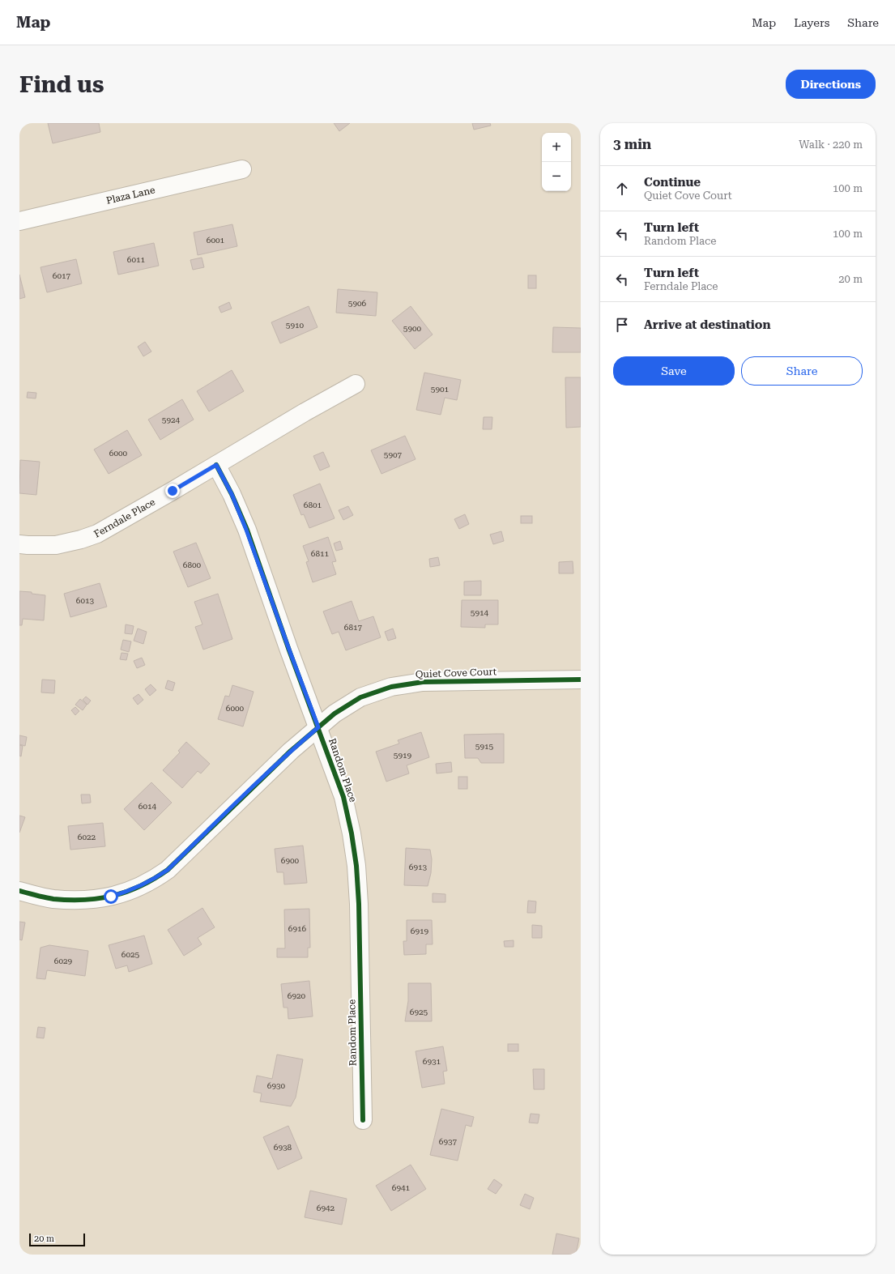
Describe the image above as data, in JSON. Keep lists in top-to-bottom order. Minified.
{"streets":{"street":["Plaza Lane","Ferndale Place","Quiet Cove Court","Random Place"]},"crossings":[["Ferndale Place","Random Place"],["Quiet Cove Court","Random Place"]],"house_numbers":["6001","6011","6017","5906","5910","5900","5901","5924","6000","5907","6801","6811","6800","6013","5914","6817","6000","5915","5919","6014","6022","6900","6913","6916","6919","6025","6029","6920","6925","6931","6930","6937","6938","6941","6942"],"scale_bar":"20 m","page":{"header":"Map","nav":["Map","Layers","Share"],"buttons":["Directions",["Save","Share"]],"title":"Find us","heading":["3 min","Walk · 220 m"],"map_buttons":["+","−"],"list":[["Continue","Quiet Cove Court","100 m"],["Turn left","Random Place","100 m"],["Turn left","Ferndale Place","20 m"],"Arrive at destination"],"scale":"20 m"}}
